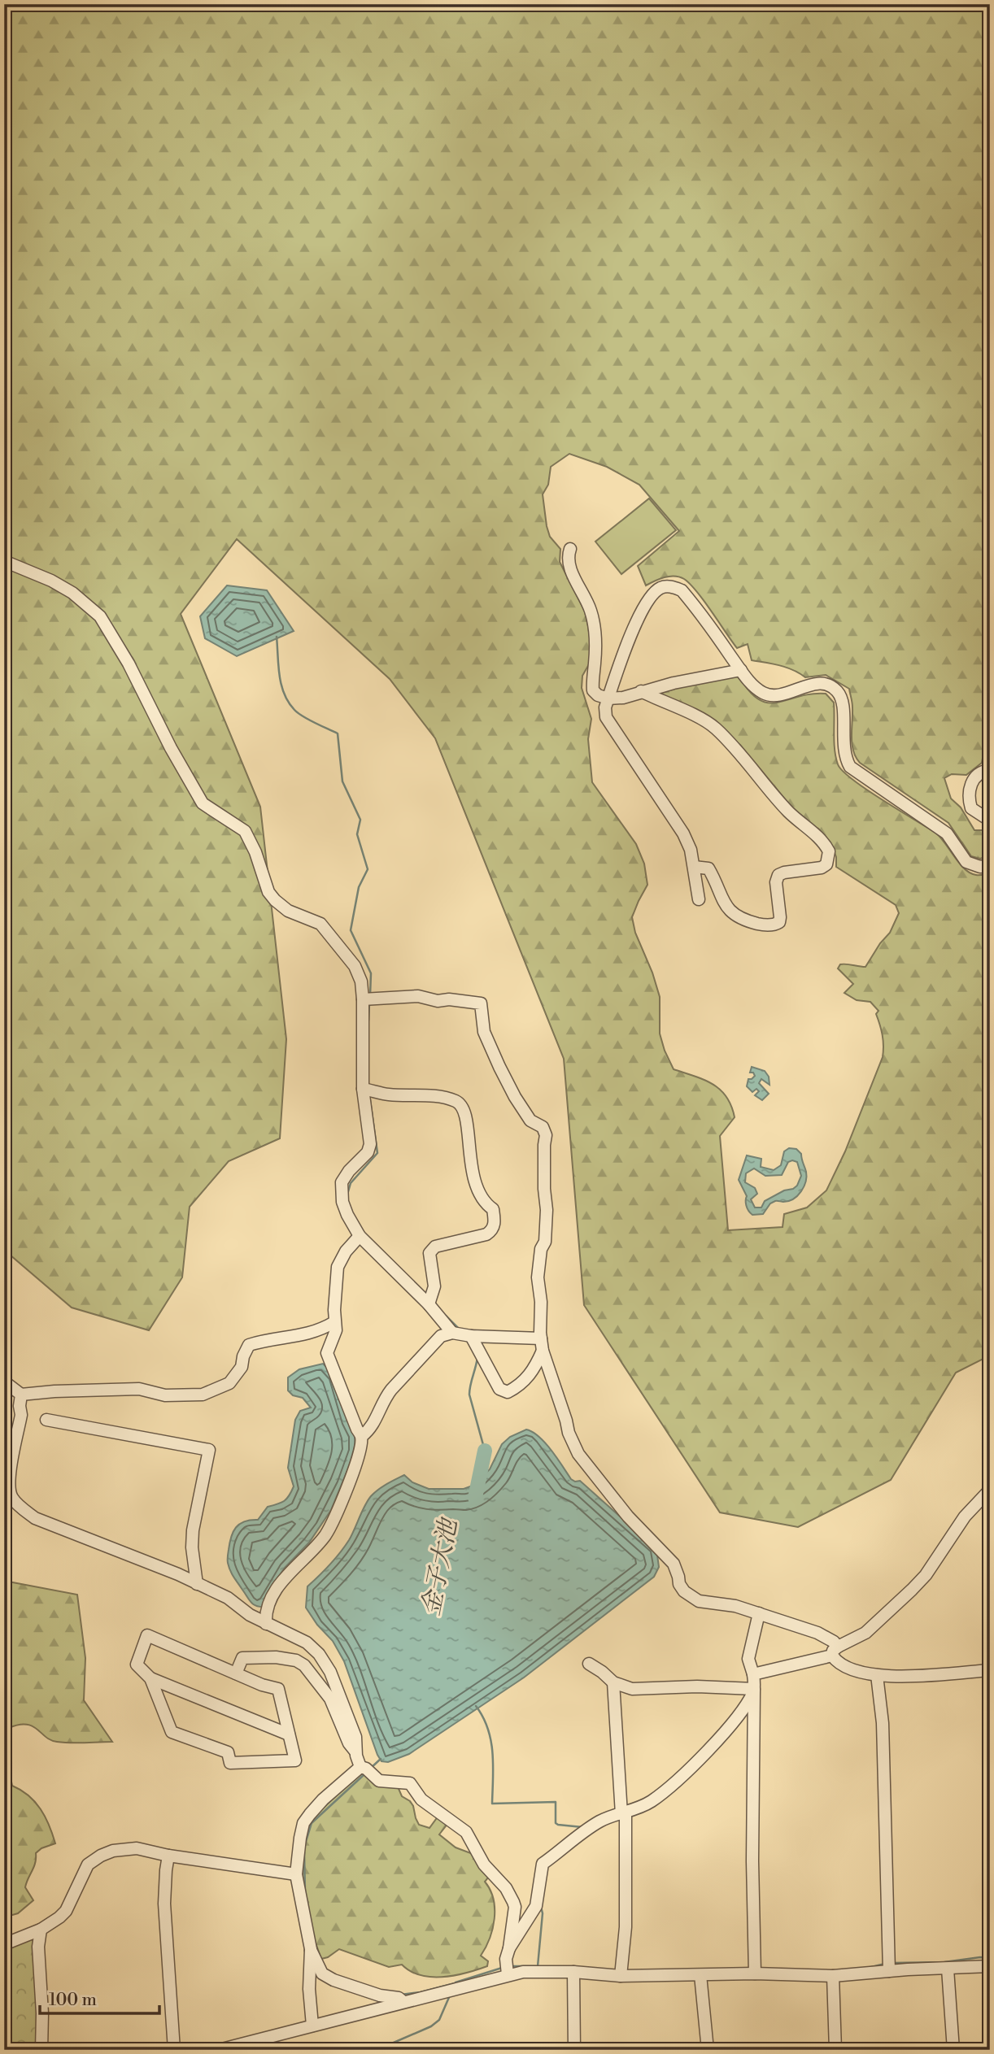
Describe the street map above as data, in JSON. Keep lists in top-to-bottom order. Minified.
{"water":["金子大池"],"scale_bar":"100 m"}
